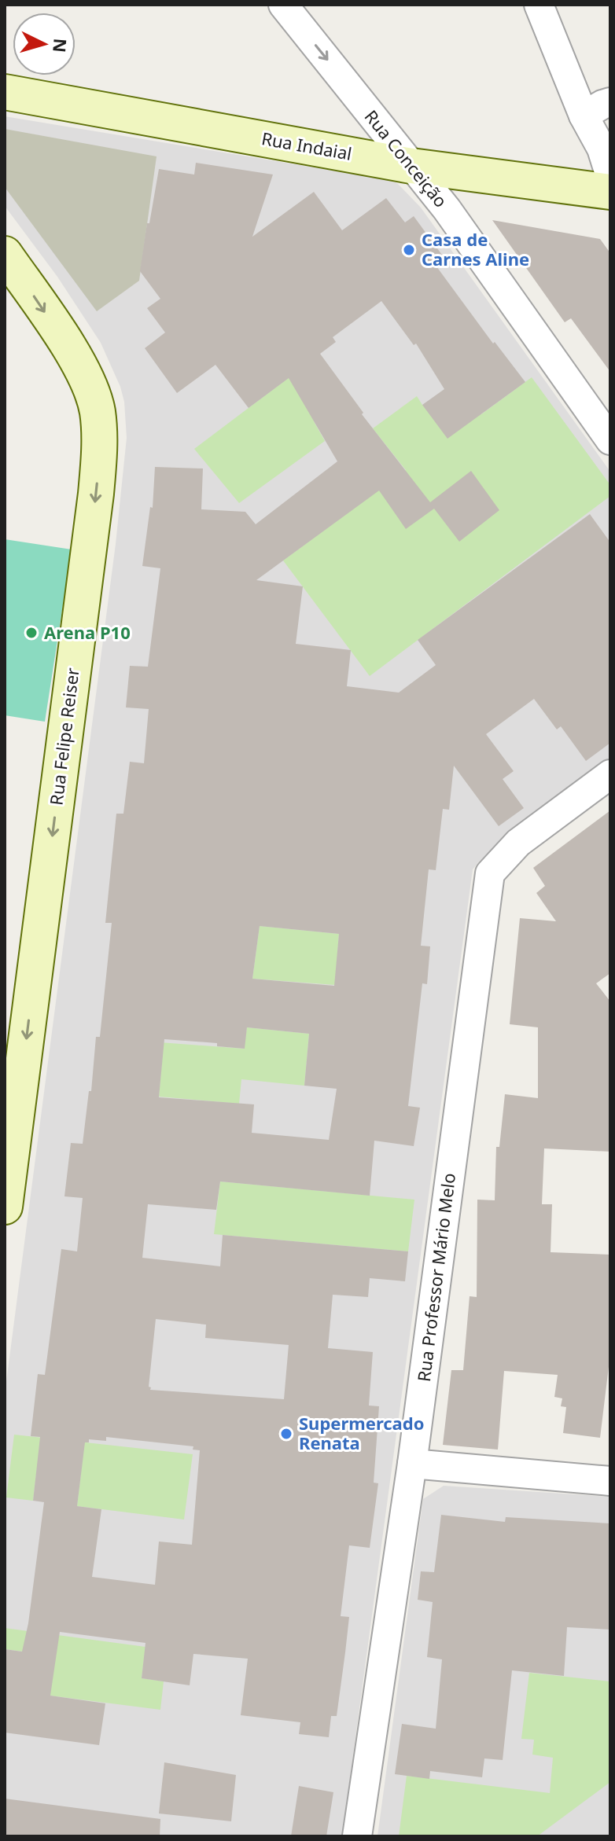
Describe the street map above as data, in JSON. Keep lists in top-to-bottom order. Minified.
{"streets":{"street":["Rua Indaial","Rua Conceição","Rua Felipe Reiser","Rua Professor Mário Melo"]},"crossings":[["Rua Indaial","Rua Conceição"]],"one_way":["Rua Conceição","Rua Felipe Reiser"],"places":["Casa de Carnes Aline","Arena P10","Supermercado Renata"],"north":"right"}
